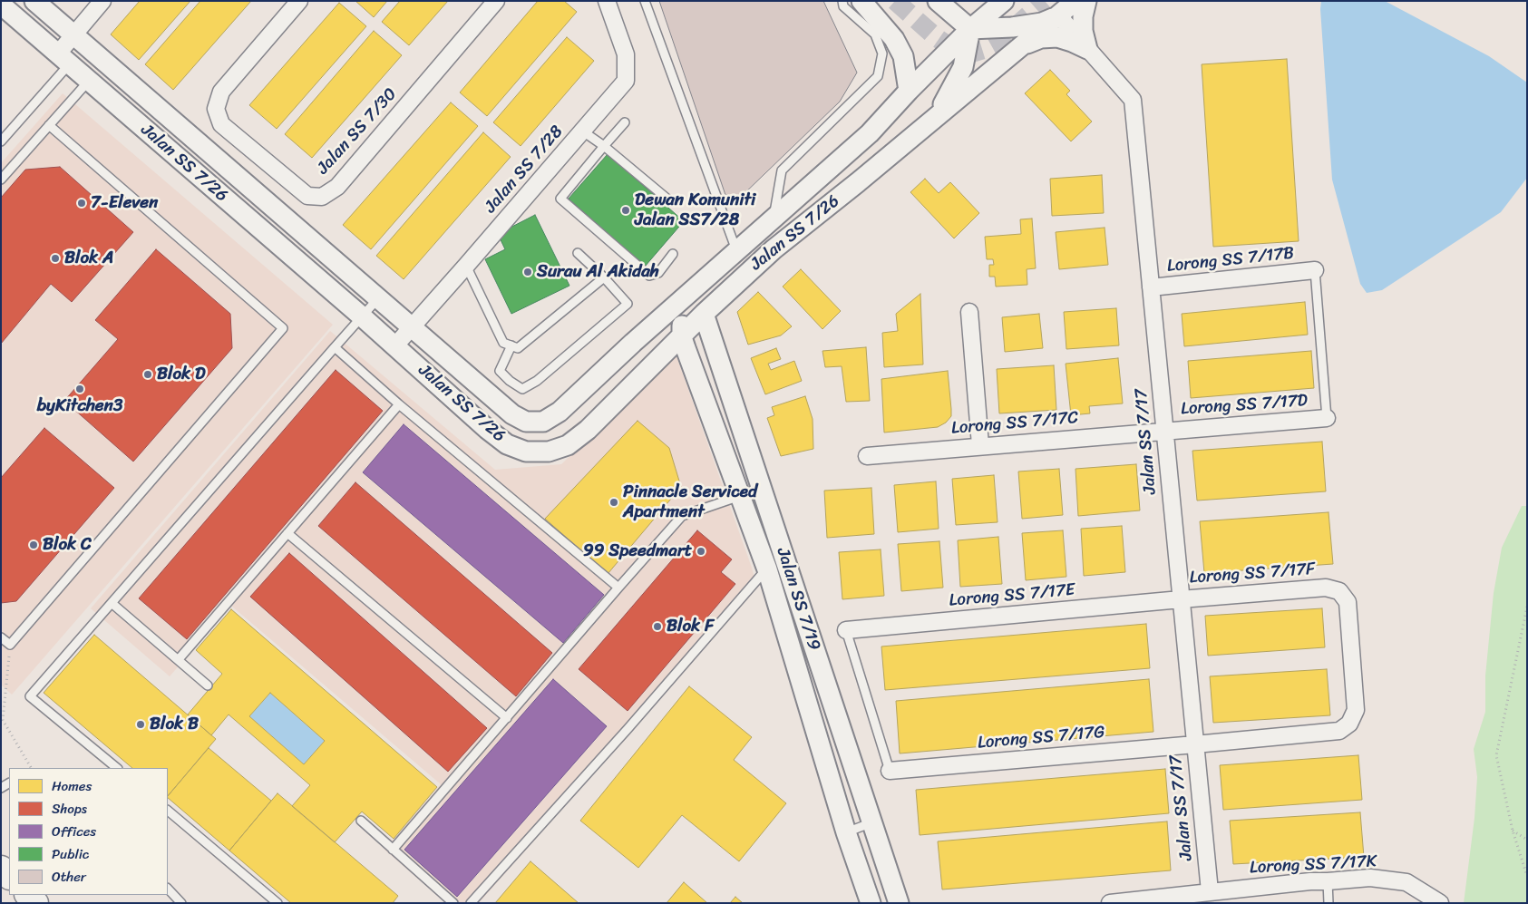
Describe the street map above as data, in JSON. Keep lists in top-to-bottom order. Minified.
{"streets":{"street":["Jalan SS 7/30","Jalan SS 7/26","Jalan SS 7/28","Lorong SS 7/17B","Lorong SS 7/17D","Lorong SS 7/17C","Jalan SS 7/17","Lorong SS 7/17F","Lorong SS 7/17E","Jalan SS 7/19","Lorong SS 7/17G","Lorong SS 7/17K"]},"crossings":[["Jalan SS 7/26","Jalan SS 7/28"],["Jalan SS 7/26","Jalan SS 7/17"],["Jalan SS 7/26","Jalan SS 7/19"],["Lorong SS 7/17B","Jalan SS 7/17"],["Lorong SS 7/17D","Lorong SS 7/17C"],["Lorong SS 7/17D","Jalan SS 7/17"],["Lorong SS 7/17C","Jalan SS 7/17"],["Jalan SS 7/17","Lorong SS 7/17F"],["Jalan SS 7/17","Lorong SS 7/17E"],["Jalan SS 7/17","Lorong SS 7/17G"],["Jalan SS 7/17","Lorong SS 7/17K"],["Lorong SS 7/17F","Lorong SS 7/17E"],["Lorong SS 7/17F","Lorong SS 7/17G"]],"places":["7-Eleven","Dewan Komuniti Jalan SS7/28","Blok A","Surau Al Akidah","Blok D","byKitchen3","Pinnacle Serviced Apartment","Blok C","99 Speedmart","Blok F","Blok B"],"legend":["Homes","Shops","Offices","Public","Other"]}
